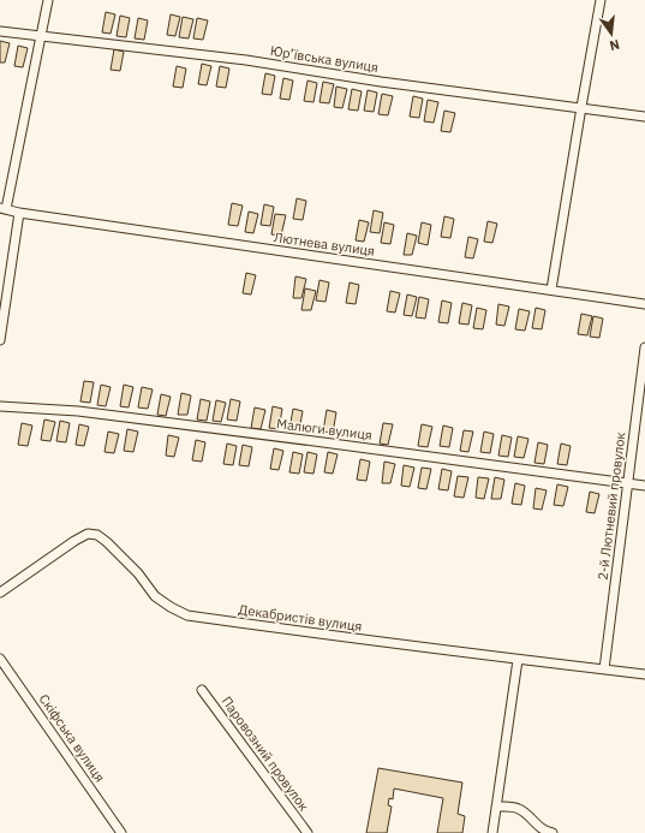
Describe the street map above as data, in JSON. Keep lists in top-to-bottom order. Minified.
{"streets":{"street":["Юр’ївська вулиця","Лютнева вулиця","Малюги вулиця","2-й Лютневий провулок","Декабристів вулиця","Скіфська вулиця","Паровозний провулок"]},"crossings":[["Малюги вулиця","2-й Лютневий провулок"],["2-й Лютневий провулок","Декабристів вулиця"]],"north":"bottom"}
